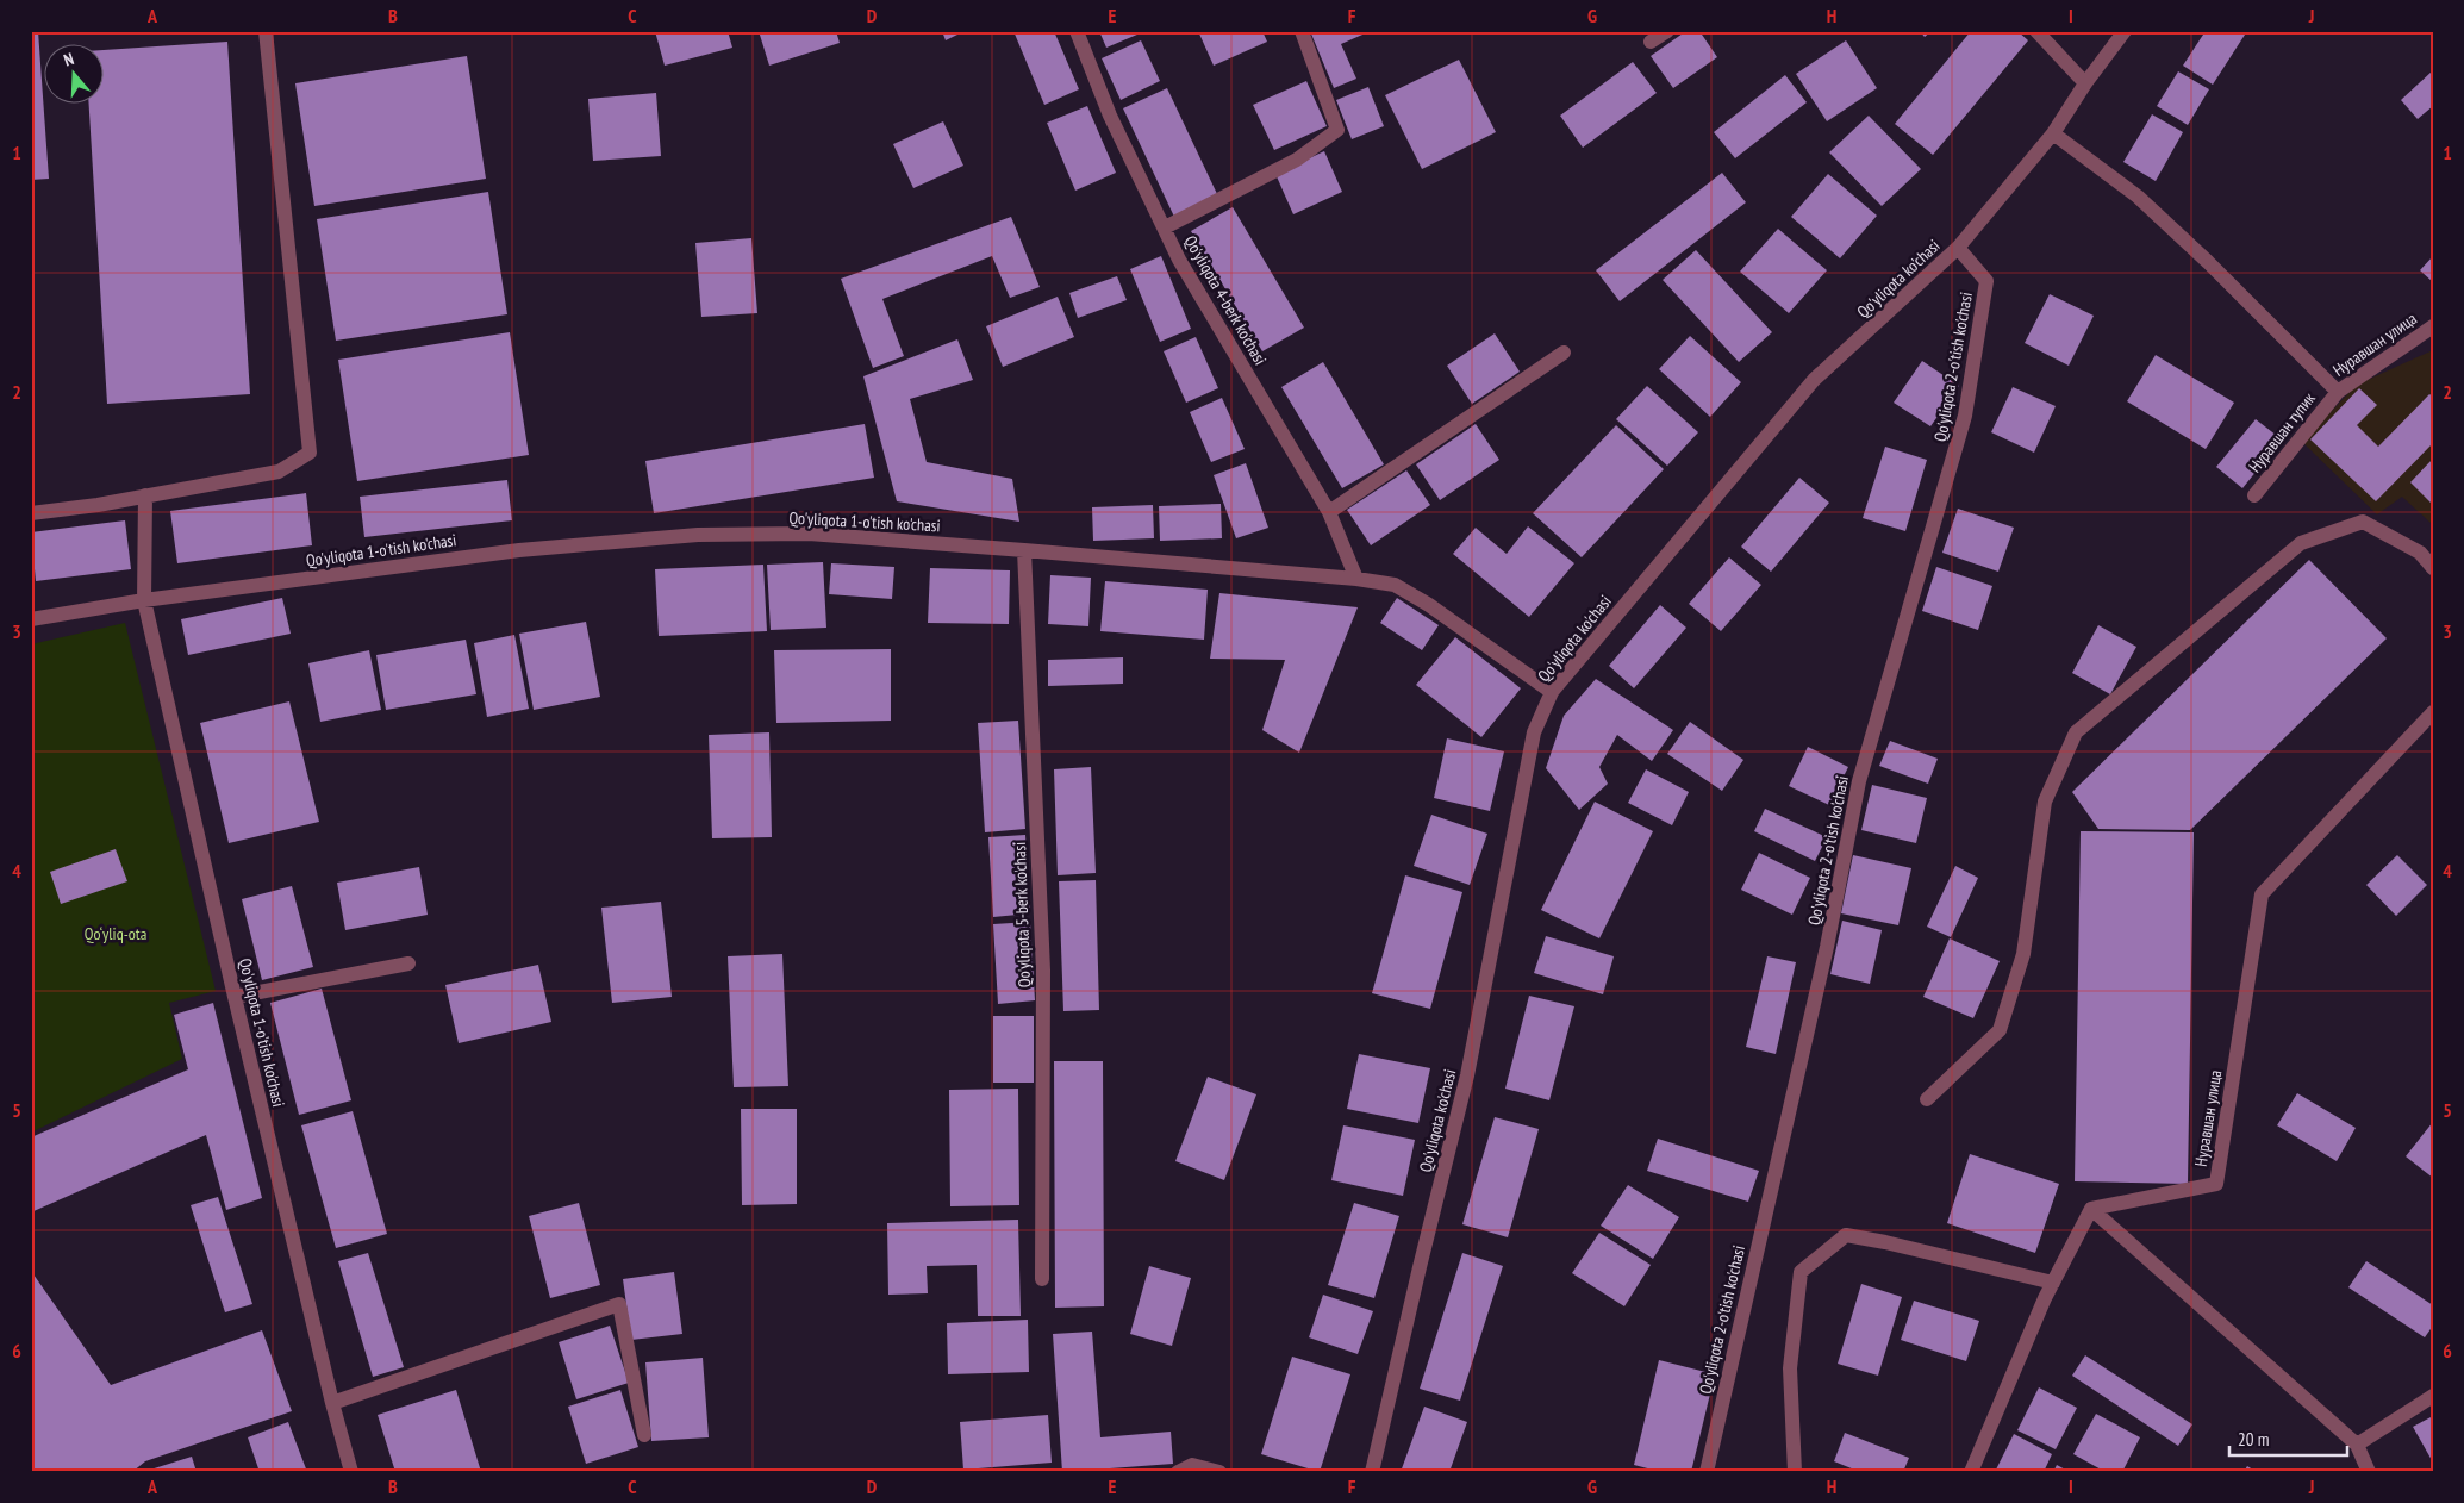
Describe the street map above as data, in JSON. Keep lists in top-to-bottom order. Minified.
{"streets":{"street":["Qo'yliqota ko'chasi","Qo'yliqota 4-berk ko'chasi","Нуравшан улица","Qo'yliqota 2-o'tish ko'chasi","Нуравшан тупик","Qo'yliqota 1-o'tish ko'chasi","Qo'yliqota 5-berk ko'chasi"]},"crossings":[["Qo'yliqota ko'chasi","Qo'yliqota 2-o'tish ko'chasi"],["Qo'yliqota ko'chasi","Qo'yliqota 1-o'tish ko'chasi"],["Qo'yliqota 4-berk ko'chasi","Qo'yliqota 1-o'tish ko'chasi"],["Нуравшан улица","Нуравшан тупик"],["Qo'yliqota 1-o'tish ko'chasi","Qo'yliqota 5-berk ko'chasi"]],"parks":["Qo‘yliq-ota"],"scale_bar":"20 m","north":"top","grid":{"columns":["A","B","C","D","E","F","G","H","I","J"],"rows":["1","2","3","4","5","6"]}}
